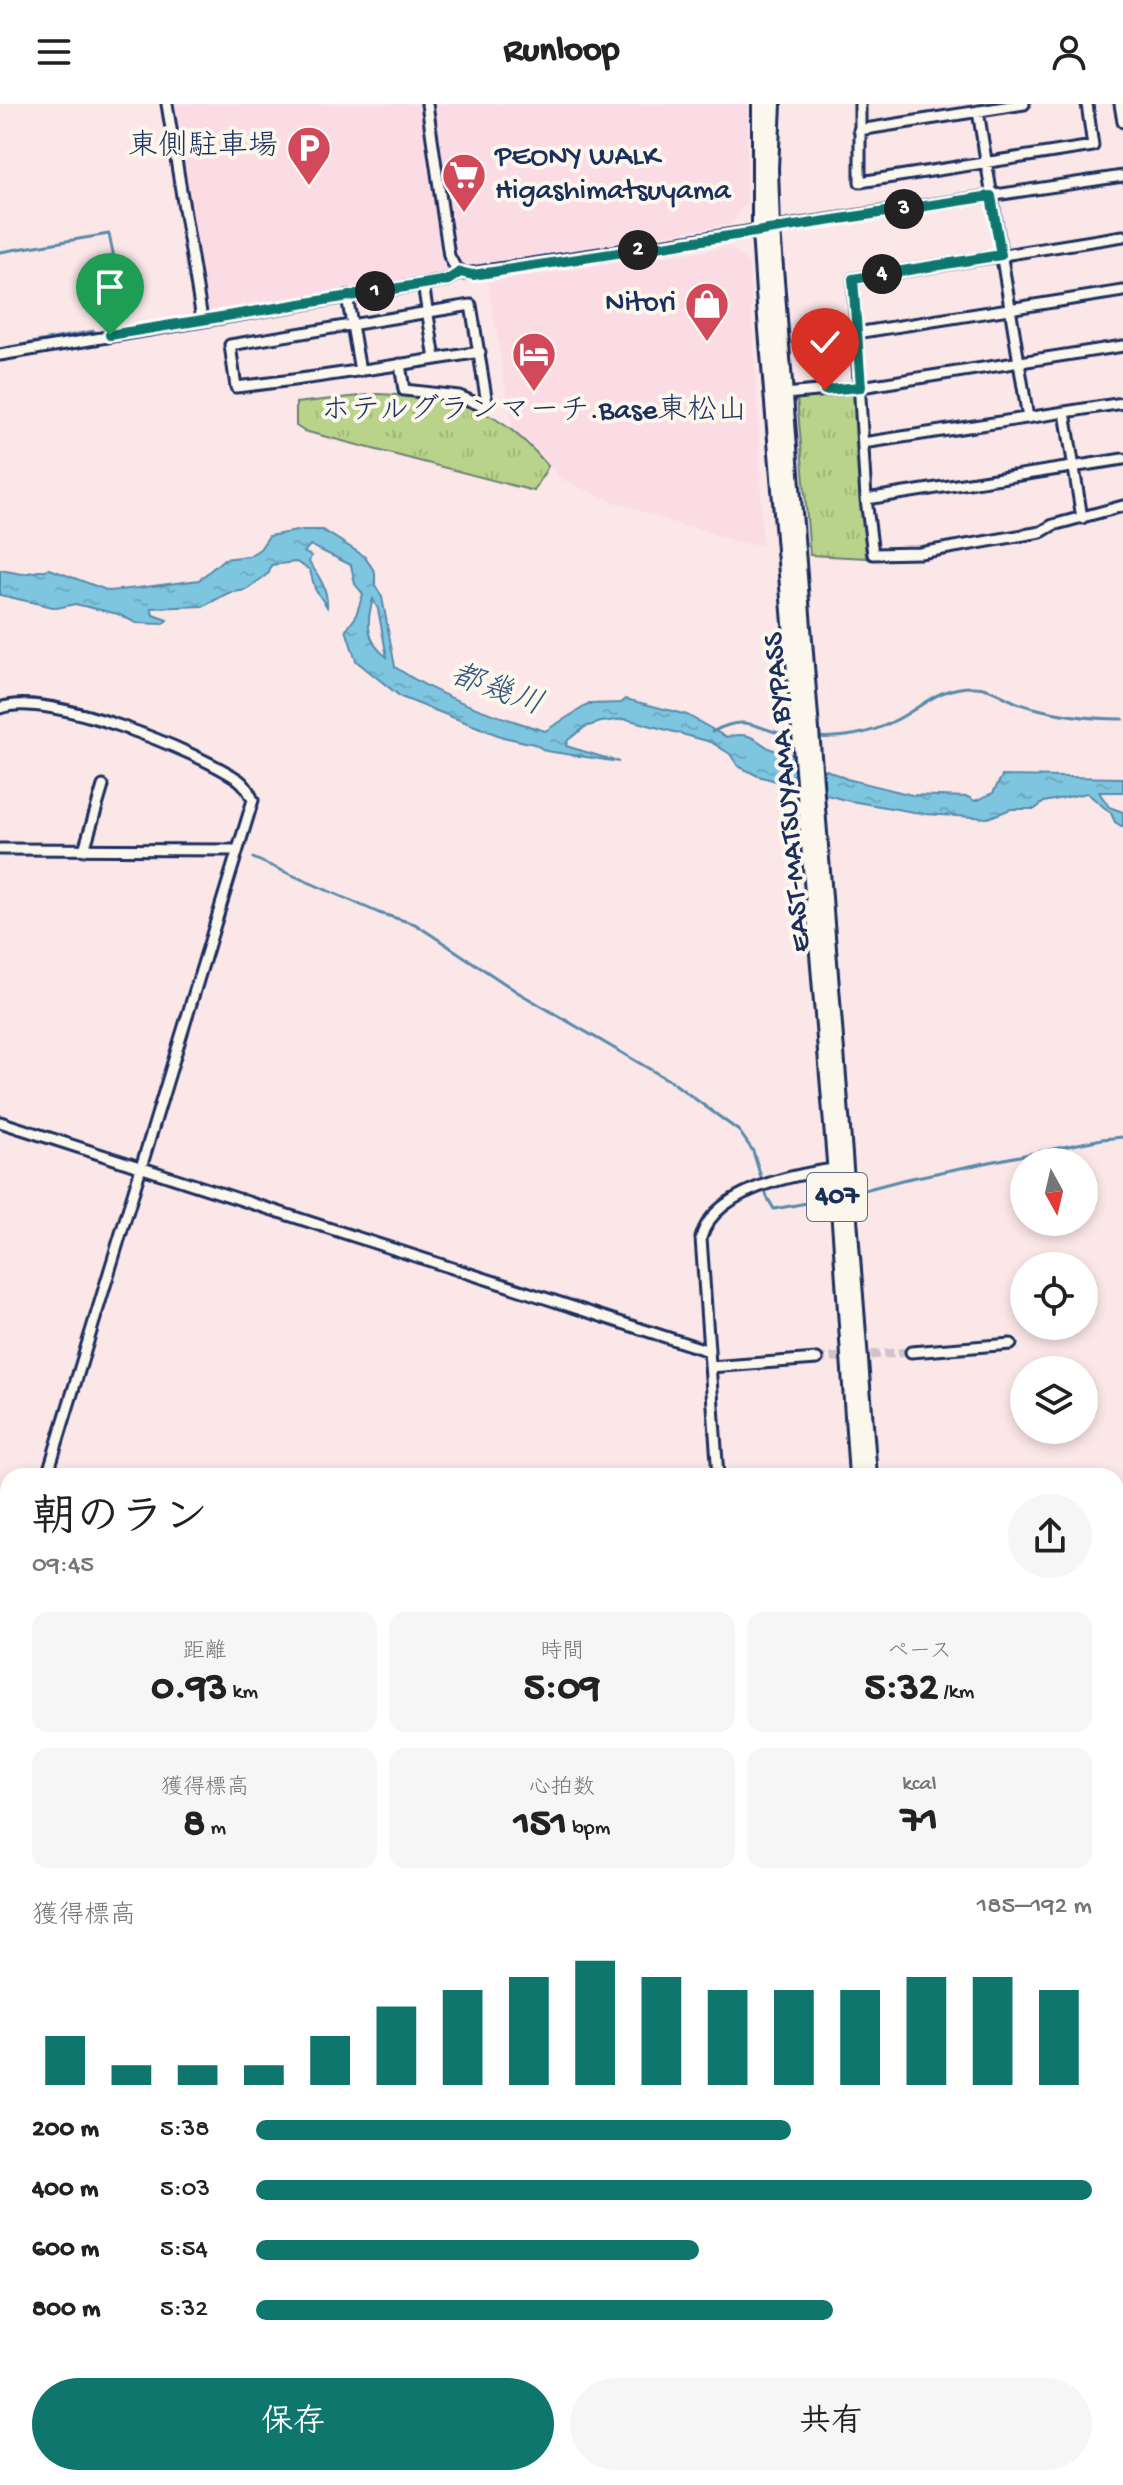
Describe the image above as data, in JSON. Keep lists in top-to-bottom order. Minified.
{"streets":{"highway":["EAST-MATSUYAMA BYPASS","407"]},"crossings":[["EAST-MATSUYAMA BYPASS","407"]],"water":["都幾川"],"places":{"parking":["東側駐車場"],"supermarket":["PEONY WALK Higashimatsuyama"],"shop":["Nitori"],"hotel":["ホテルグランマーチ.Base東松山"]},"north":"bottom","page":{"header":"Runloop","pins":["3","2","4","1"],"heading":["朝のラン","09:45"],"stats":[["距離","0.93 km"],["時間","5:09"],["ペース","5:32 /km"],["獲得標高","8 m"],["心拍数","151 bpm"],["kcal","71"]],"chart":["獲得標高","185–192 m"],"list":[{"name":"200 m","note":"5:38"},{"name":"400 m","note":"5:03"},{"name":"600 m","note":"5:54"},{"name":"800 m","note":"5:32"}],"buttons":["保存","共有"]}}
